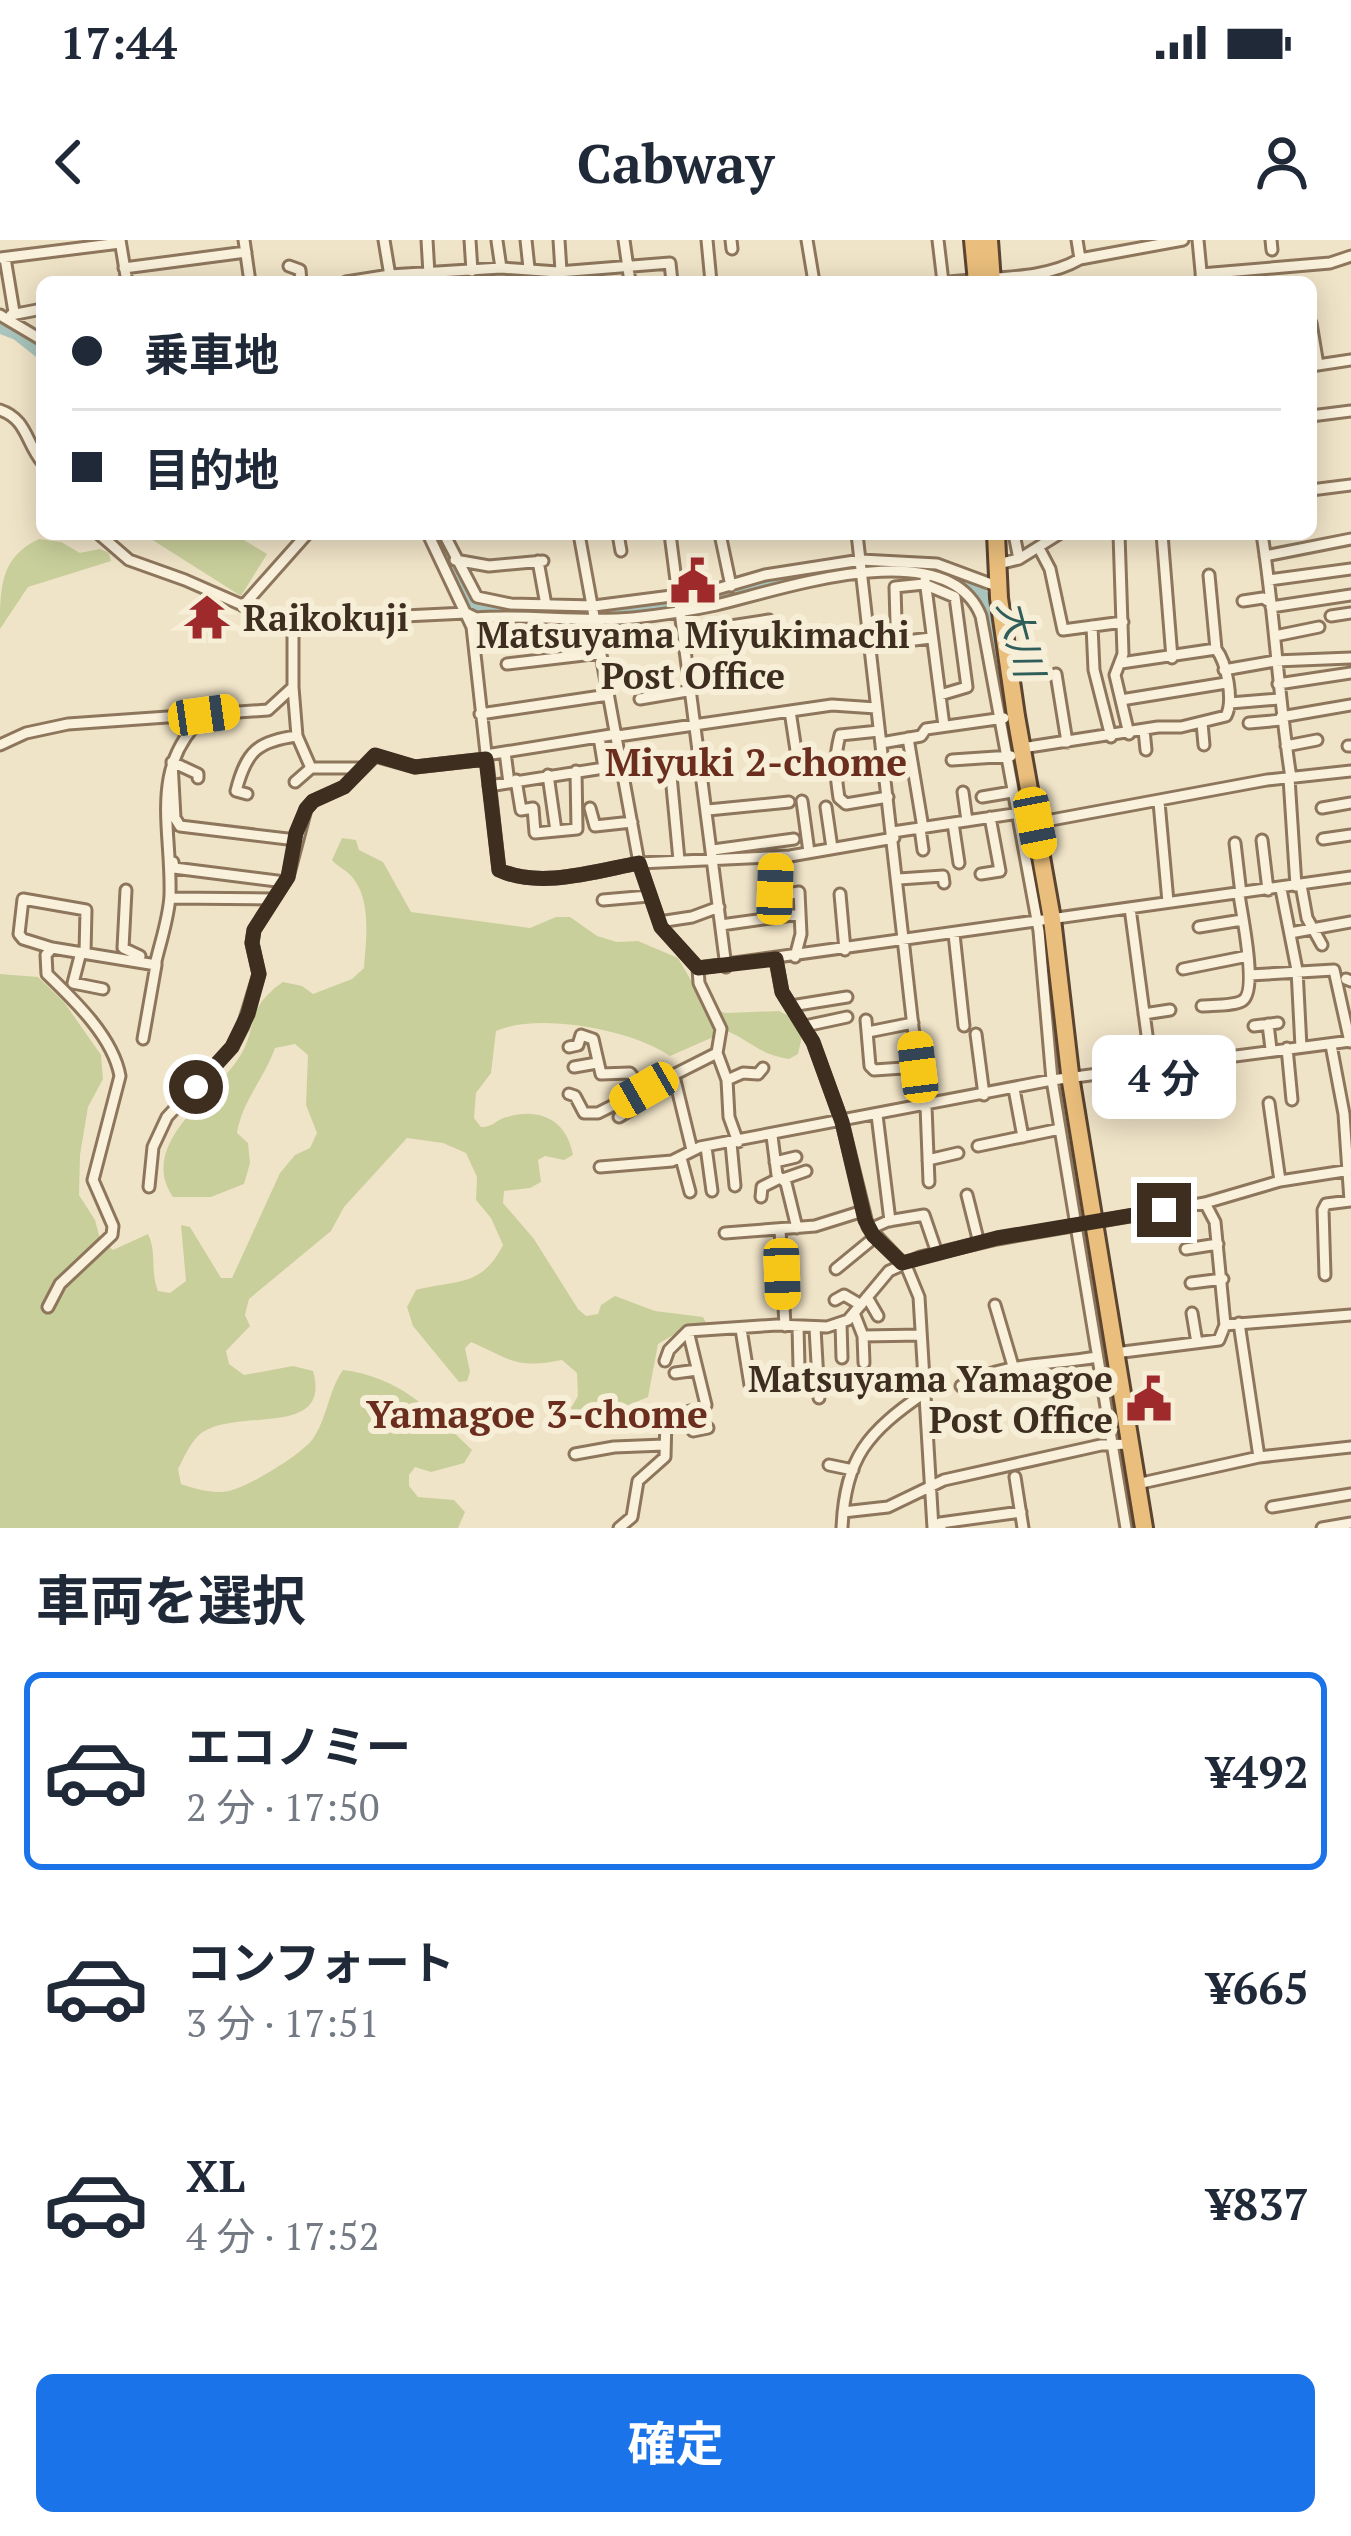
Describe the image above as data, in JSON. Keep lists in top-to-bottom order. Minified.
{"districts":["Miyuki 2-chome","Yamagoe 3-chome"],"water":["大川"],"places":{"public building":["Matsuyama Miyukimachi Post Office","Matsuyama Yamagoe Post Office"],"temple":["Raikokuji"]},"page":{"status":"17:44","header":"Cabway","banner":["乗車地","目的地"],"bubble":"4 分","heading":"車両を選択","list":[{"name":"エコノミー","note":"2 分 · 17:50","value":"¥492"},{"name":"コンフォート","note":"3 分 · 17:51","value":"¥665"},{"name":"XL","note":"4 分 · 17:52","value":"¥837"}],"buttons":"確定"}}
